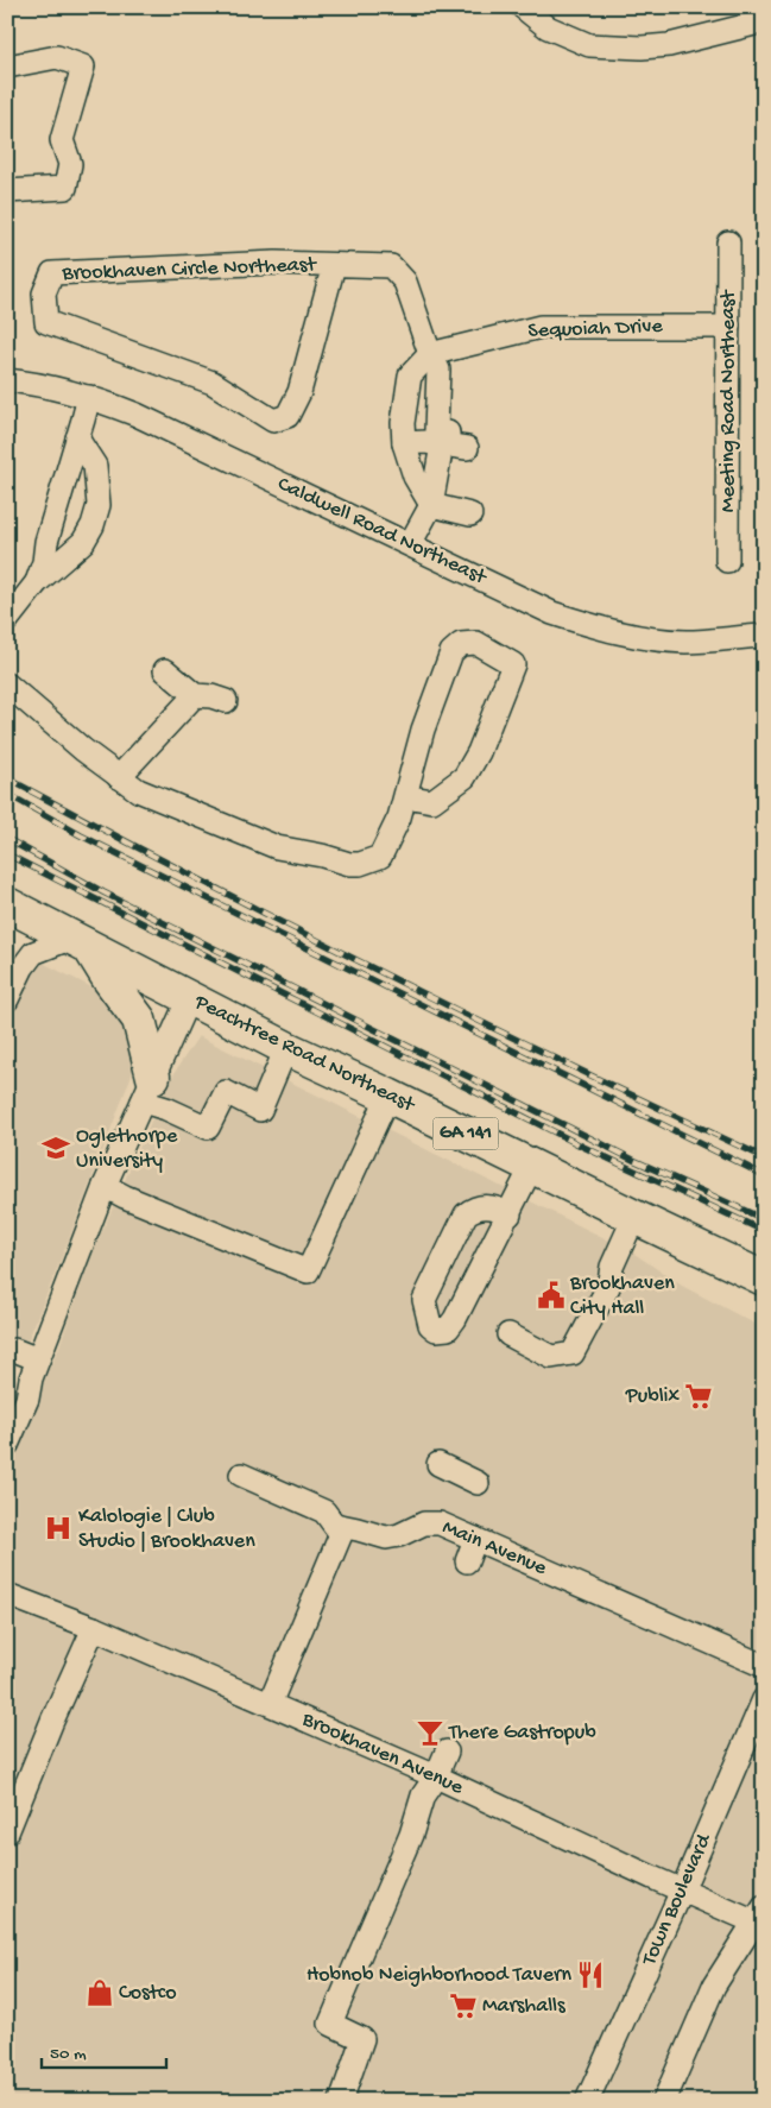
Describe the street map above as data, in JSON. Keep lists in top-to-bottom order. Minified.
{"streets":{"highway":["Peachtree Road Northeast","GA 141"],"street":["Brookhaven Circle Northeast","Sequoiah Drive","Meeting Road Northeast","Caldwell Road Northeast","Main Avenue","Brookhaven Avenue","Town Boulevard"]},"crossings":[["Brookhaven Circle Northeast","Sequoiah Drive"],["Sequoiah Drive","Meeting Road Northeast"],["Brookhaven Avenue","Town Boulevard"]],"places":{"school or university":["Oglethorpe University"],"public building":["Brookhaven City Hall"],"supermarket":["Publix","Marshalls"],"hospital":["Kalologie | Club Studio | Brookhaven"],"bar":["There Gastropub"],"restaurant":["Hobnob Neighborhood Tavern"],"shop":["Costco"]},"scale_bar":"50 m"}
